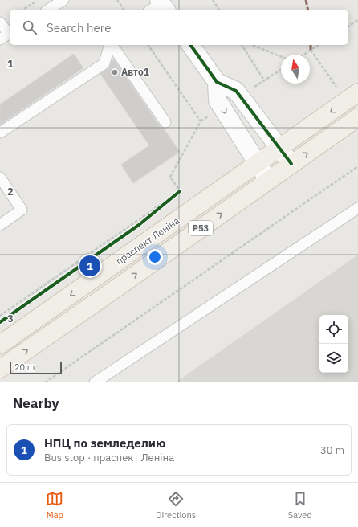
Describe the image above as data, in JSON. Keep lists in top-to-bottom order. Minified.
{"streets":{"main road":["Р53","праспект Леніна"]},"places":["Авто1"],"scale_bar":"20 m","north":"top","page":{"search":"Search here","pins":"1","scale":"20 m","heading":"Nearby","list":[{"mark":"1","name":"НПЦ по земледелию","note":"Bus stop · праспект Леніна","value":"30 m"}],"nav":["Map","Directions","Saved"]},"grid":{"rows":["1","2","3"]}}
